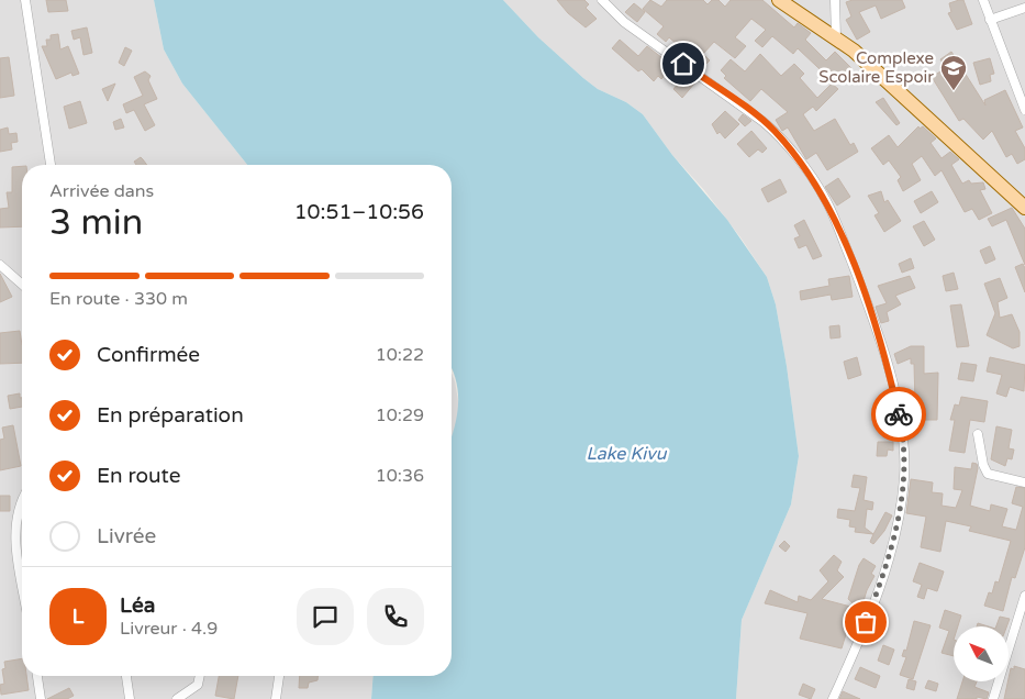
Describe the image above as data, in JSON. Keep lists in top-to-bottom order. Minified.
{"water":["Lake Kivu"],"places":{"school or university":["Complexe Scolaire Espoir"]},"north":"top left","page":{"heading":["3 min","Arrivée dans","10:51–10:56"],"panel":["Léa","Livreur · 4.9"],"bar":"En route · 330 m","list":[["Confirmée","10:22"],["En préparation","10:29"],["En route","10:36"],"Livrée"],"round":"L"}}
